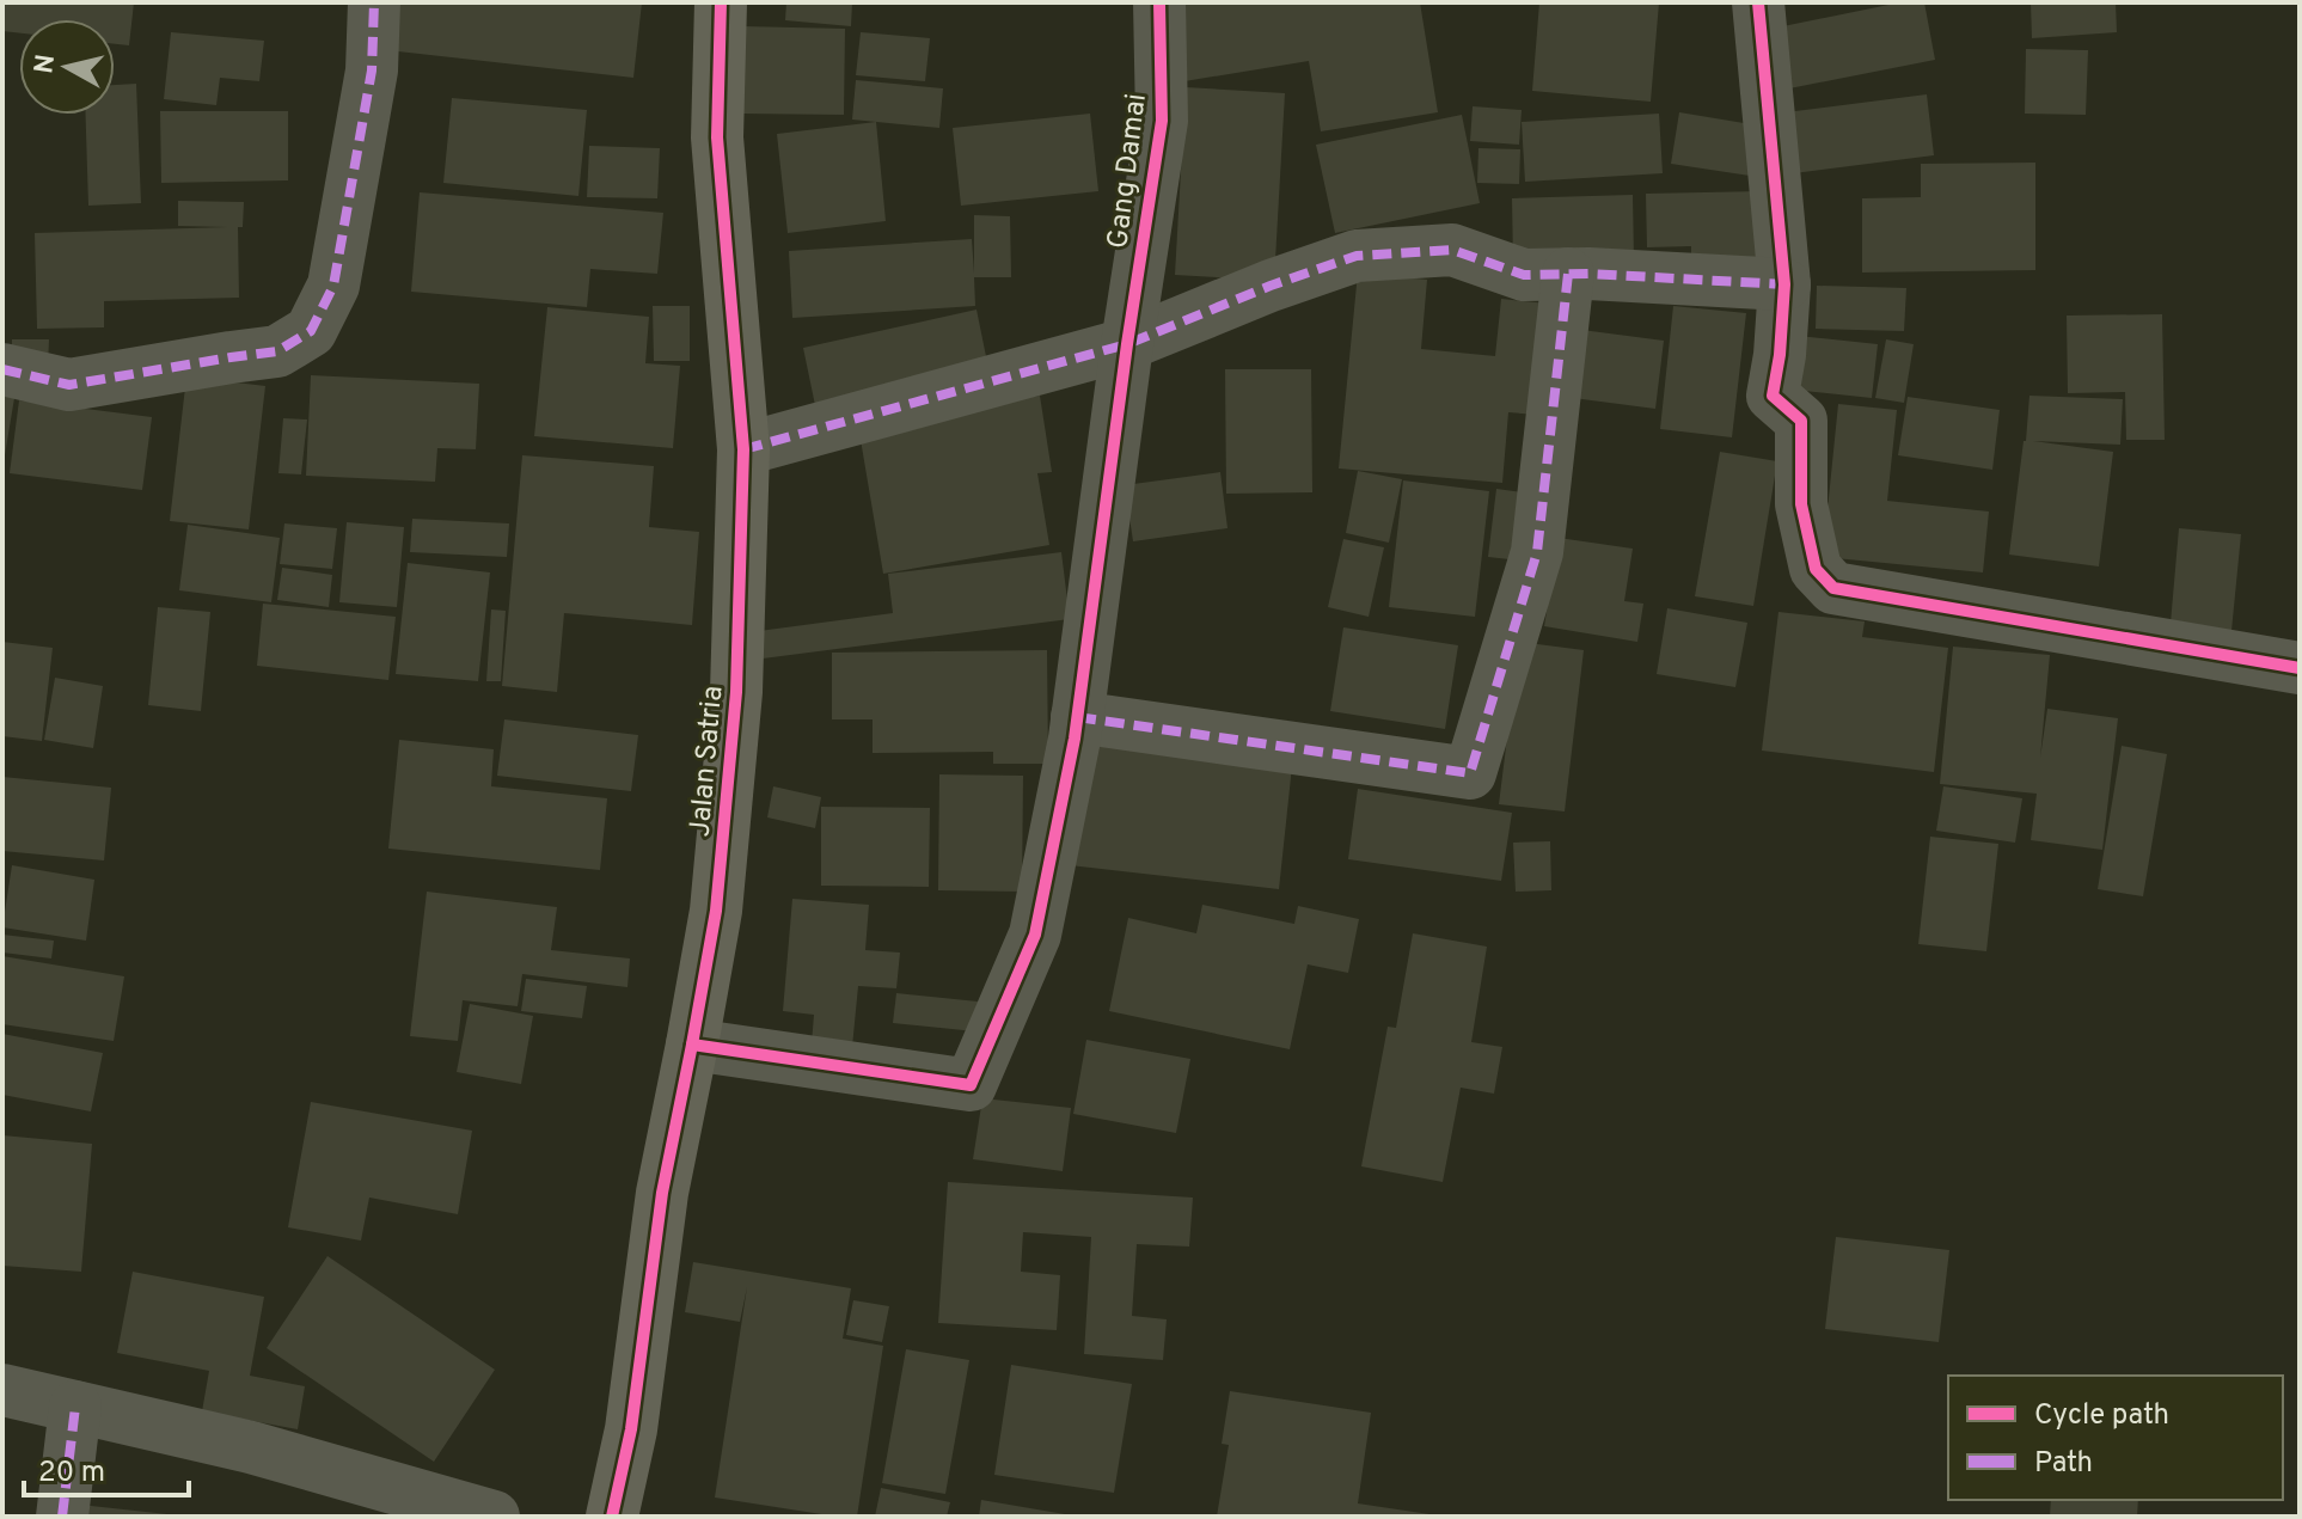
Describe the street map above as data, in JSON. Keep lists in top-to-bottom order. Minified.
{"streets":{"street":["Gang Damai","Jalan Satria"]},"crossings":[["Gang Damai","Jalan Satria"]],"legend":["Cycle path","Path"],"scale_bar":"20 m","north":"left"}
